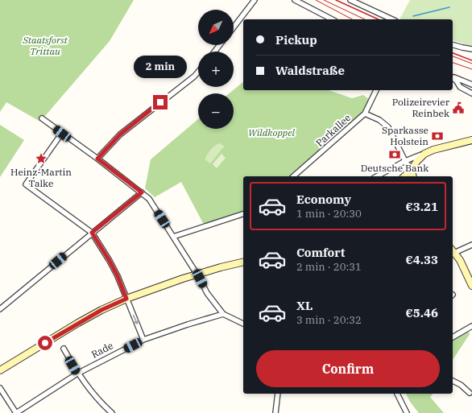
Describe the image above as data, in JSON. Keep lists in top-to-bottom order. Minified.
{"streets":{"street":["Parkallee","Rade"]},"parks":["Staatsforst Trittau","Wildkoppel"],"places":{"public building":["Polizeirevier Reinbek"],"bank":["Sparkasse Holstein","Deutsche Bank"],"place":["Heinz-Martin Talke"]},"north":"bottom left","page":{"map_buttons":["+","−"],"banner":["Pickup","Waldstraße"],"bubble":"2 min","list":[{"name":"Economy","note":"1 min · 20:30","value":"€3.21"},{"name":"Comfort","note":"2 min · 20:31","value":"€4.33"},{"name":"XL","note":"3 min · 20:32","value":"€5.46"}],"buttons":"Confirm"}}
